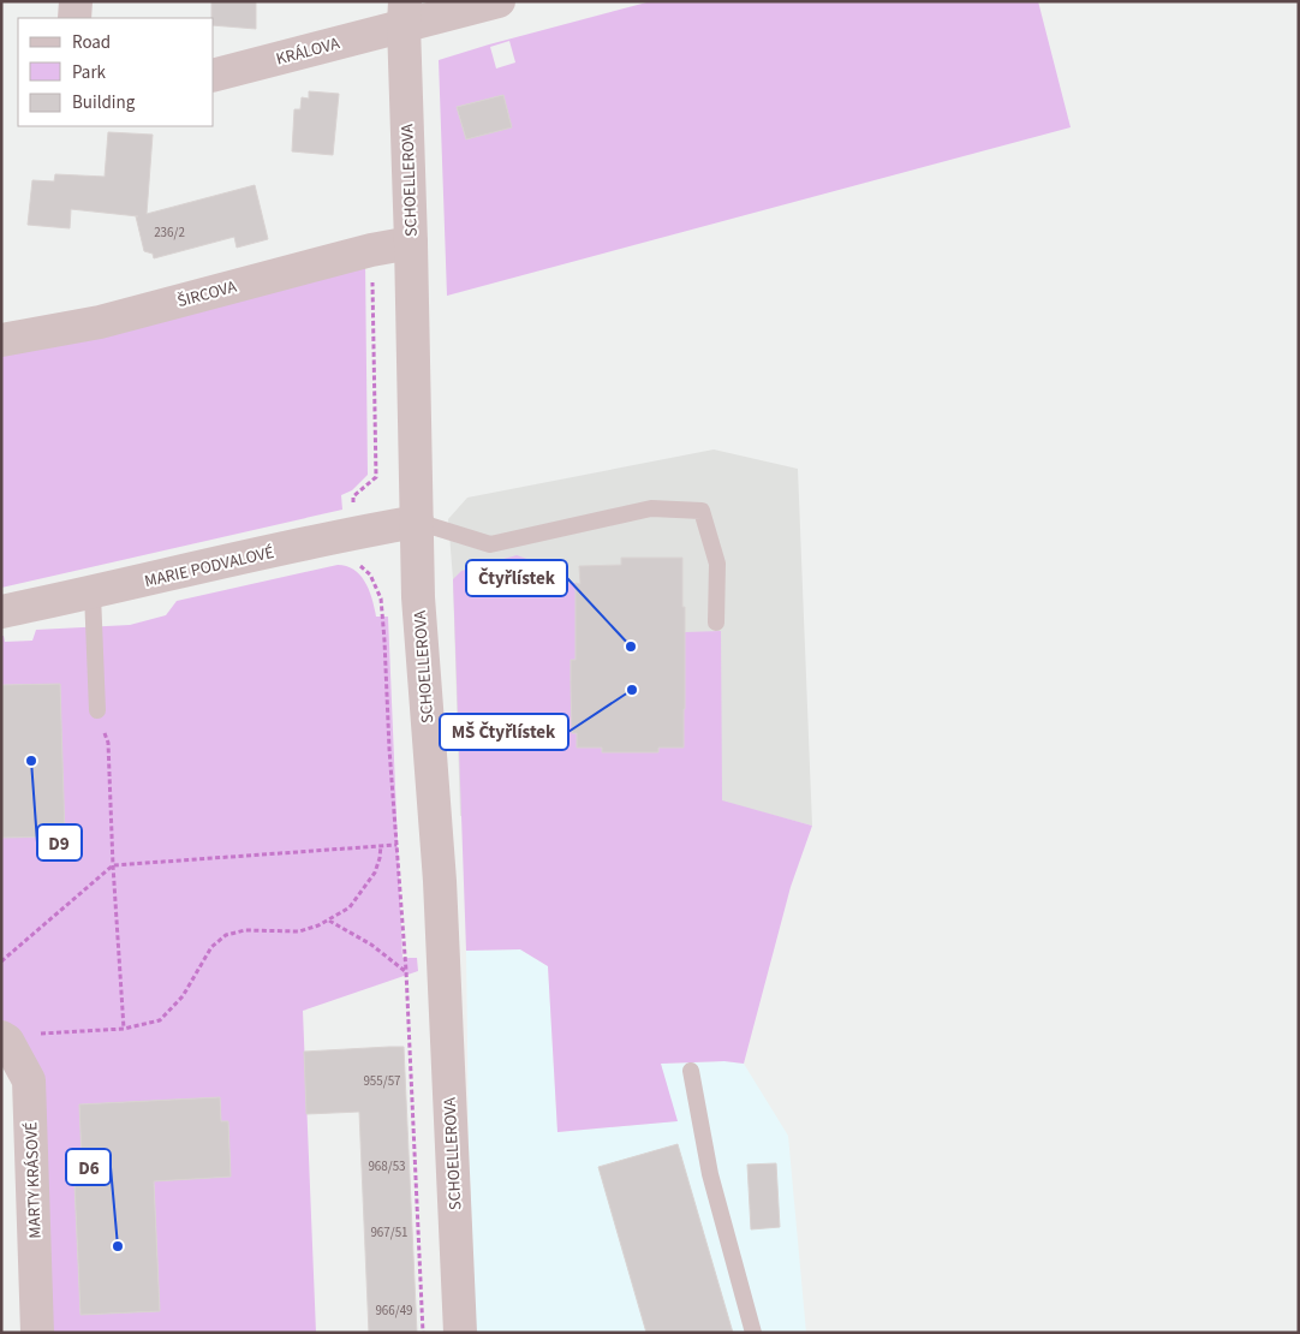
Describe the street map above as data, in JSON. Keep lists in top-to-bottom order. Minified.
{"streets":{"street":["KRÁLOVA","SCHOELLEROVA","ŠIRCOVA","MARIE PODVALOVÉ","MARTY KRÁSOVÉ"]},"crossings":[["KRÁLOVA","SCHOELLEROVA"],["SCHOELLEROVA","ŠIRCOVA"],["SCHOELLEROVA","MARIE PODVALOVÉ"]],"places":["Čtyřlístek","MŠ Čtyřlístek","D9","D6"],"house_numbers":["236/2","955/57","968/53","967/51","966/49"],"legend":["Road","Park","Building"]}
